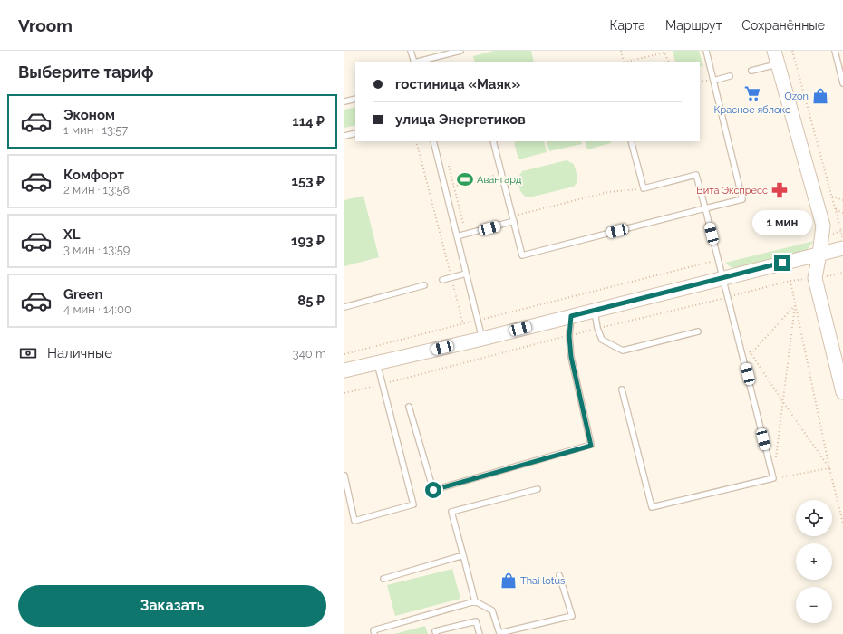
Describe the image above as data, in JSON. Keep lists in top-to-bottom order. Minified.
{"places":{"supermarket":["Красное яблоко"],"shop":["Ozon","Thai lotus"],"sports":["Авангард"],"pharmacy":["Вита Экспресс"]},"page":{"header":"Vroom","nav":["Карта","Маршрут","Сохранённые"],"heading":"Выберите тариф","banner":["гостиница «Маяк»","улица Энергетиков"],"list":[{"name":"Эконом","note":"1 мин · 13:57","value":"114 ₽"},{"name":"Комфорт","note":"2 мин · 13:58","value":"153 ₽"},{"name":"XL","note":"3 мин · 13:59","value":"193 ₽"},{"name":"Green","note":"4 мин · 14:00","value":"85 ₽"}],"bubble":"1 мин","pay":["Наличные","340 m"],"map_buttons":["+","−"],"buttons":"Заказать"}}
